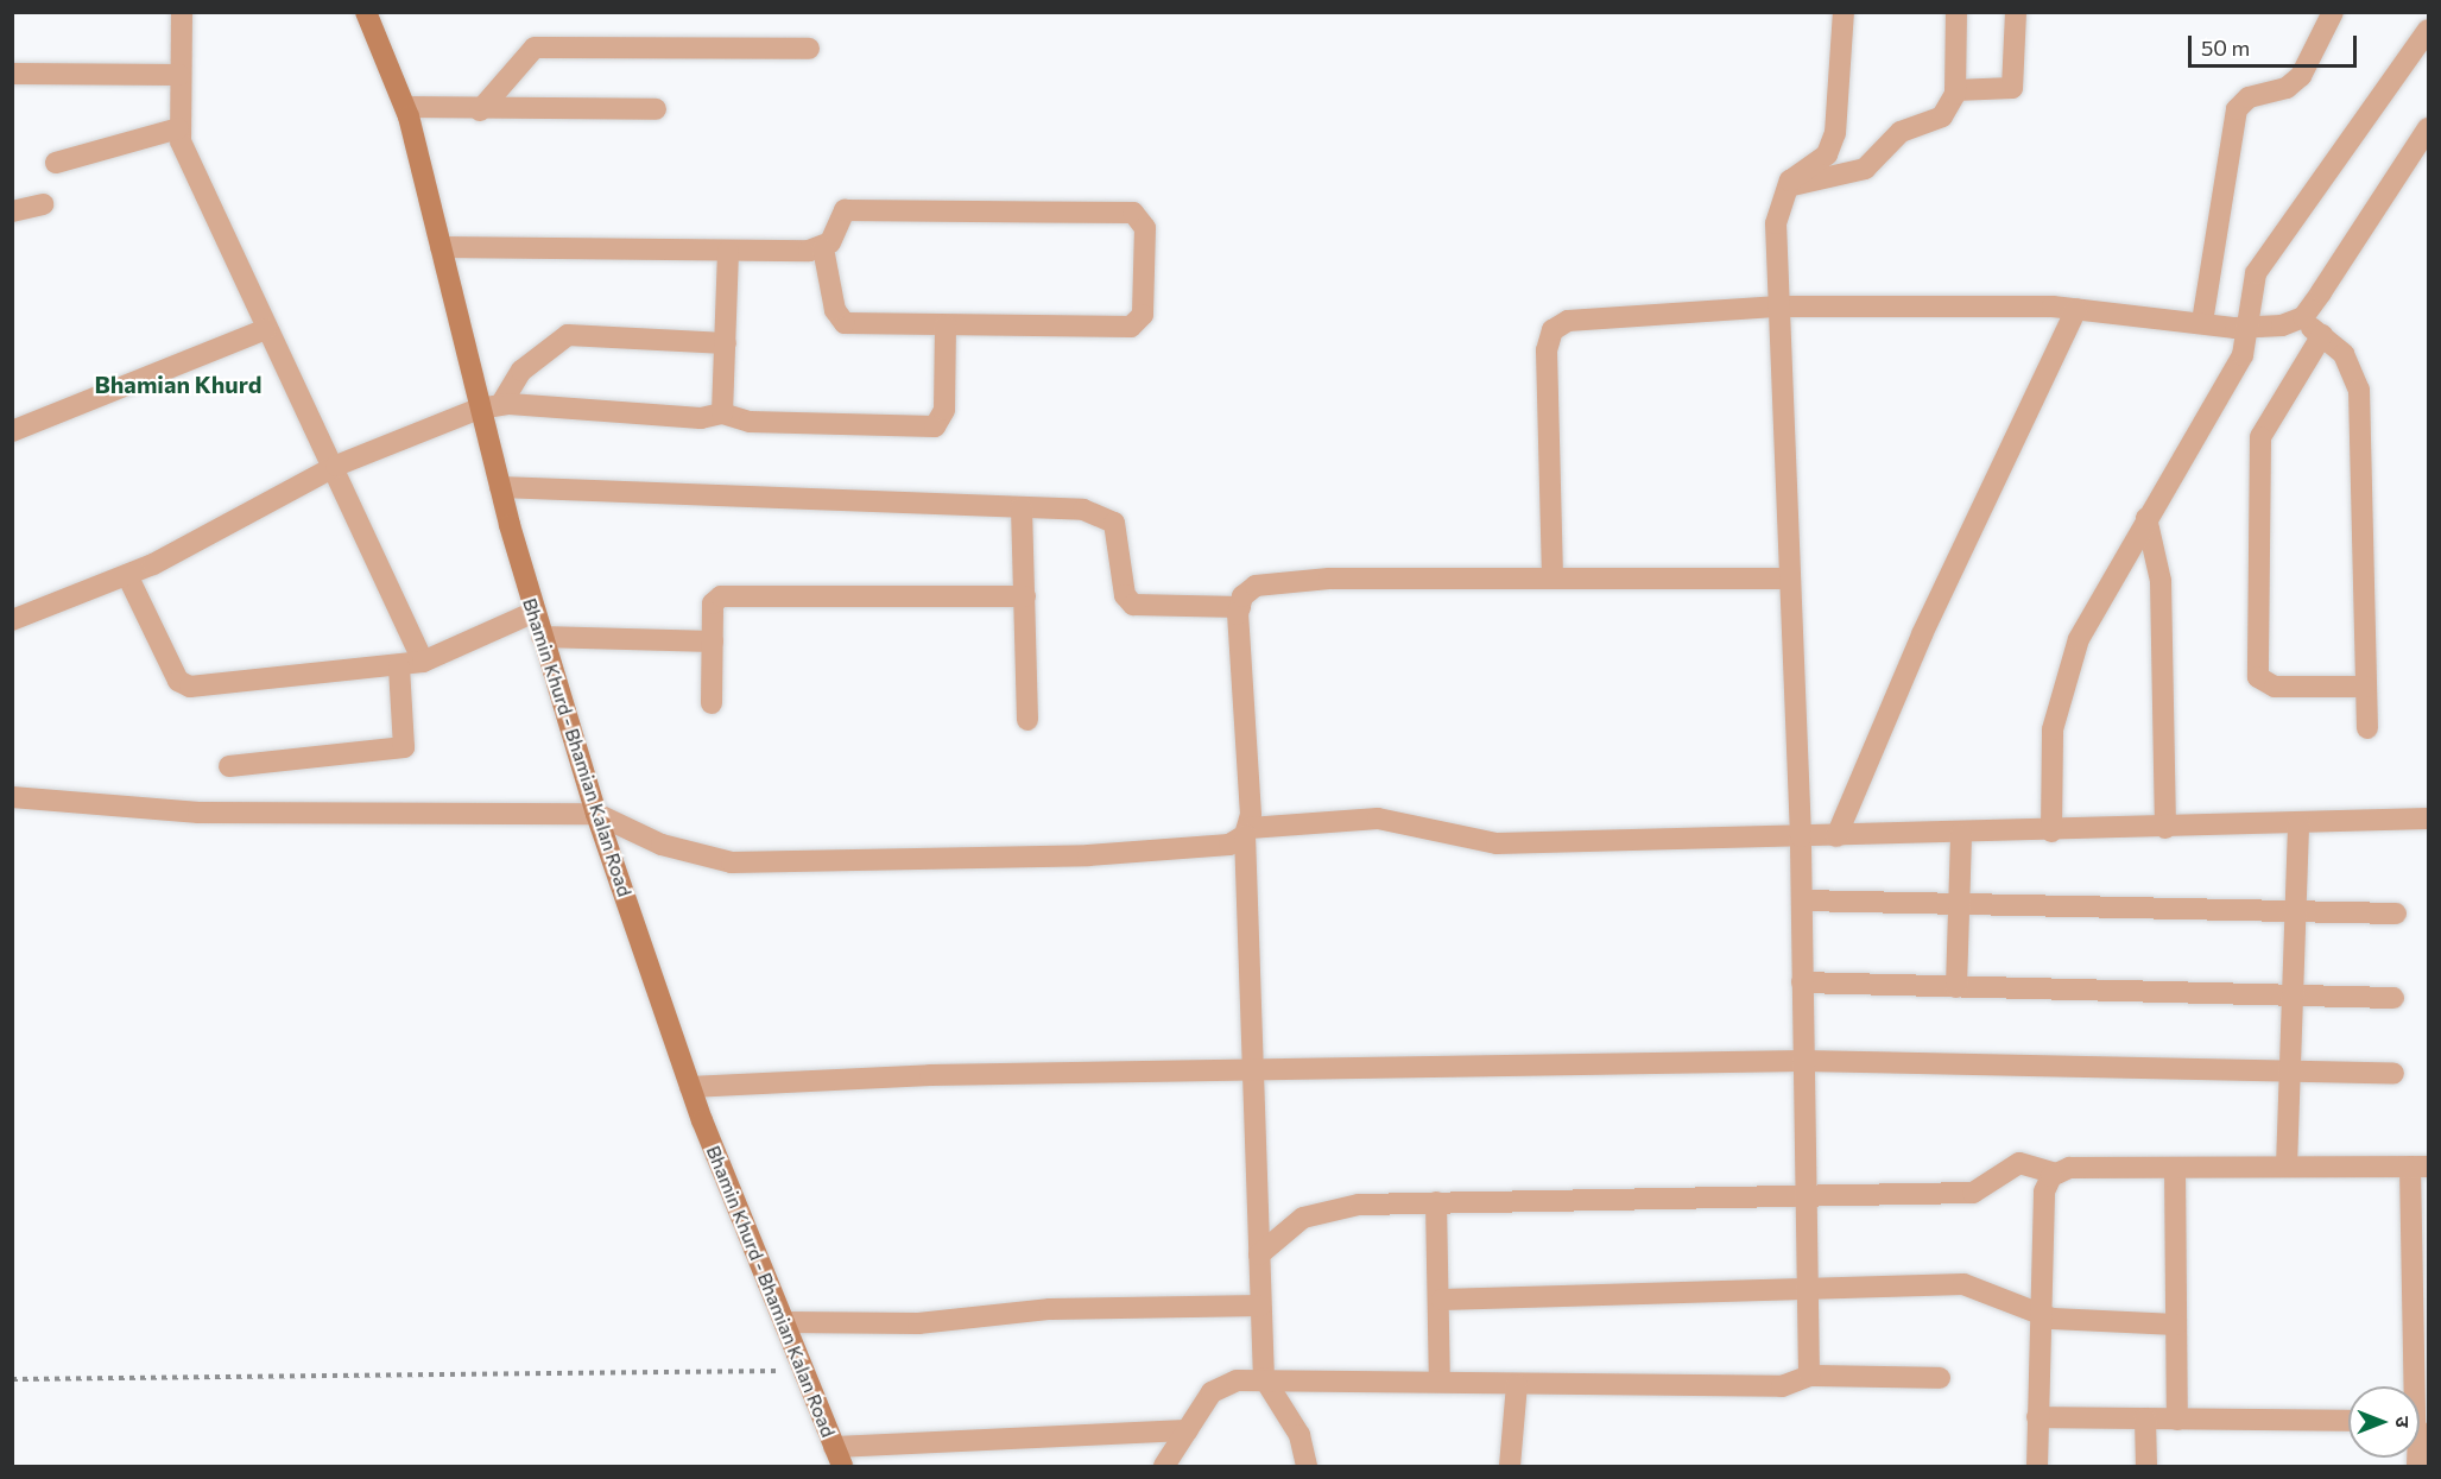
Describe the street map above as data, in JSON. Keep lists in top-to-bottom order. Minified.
{"streets":{"street":["Bhamin Khurd - Bhamian Kalan Road"]},"districts":["Bhamian Khurd"],"scale_bar":"50 m","north":"right"}
